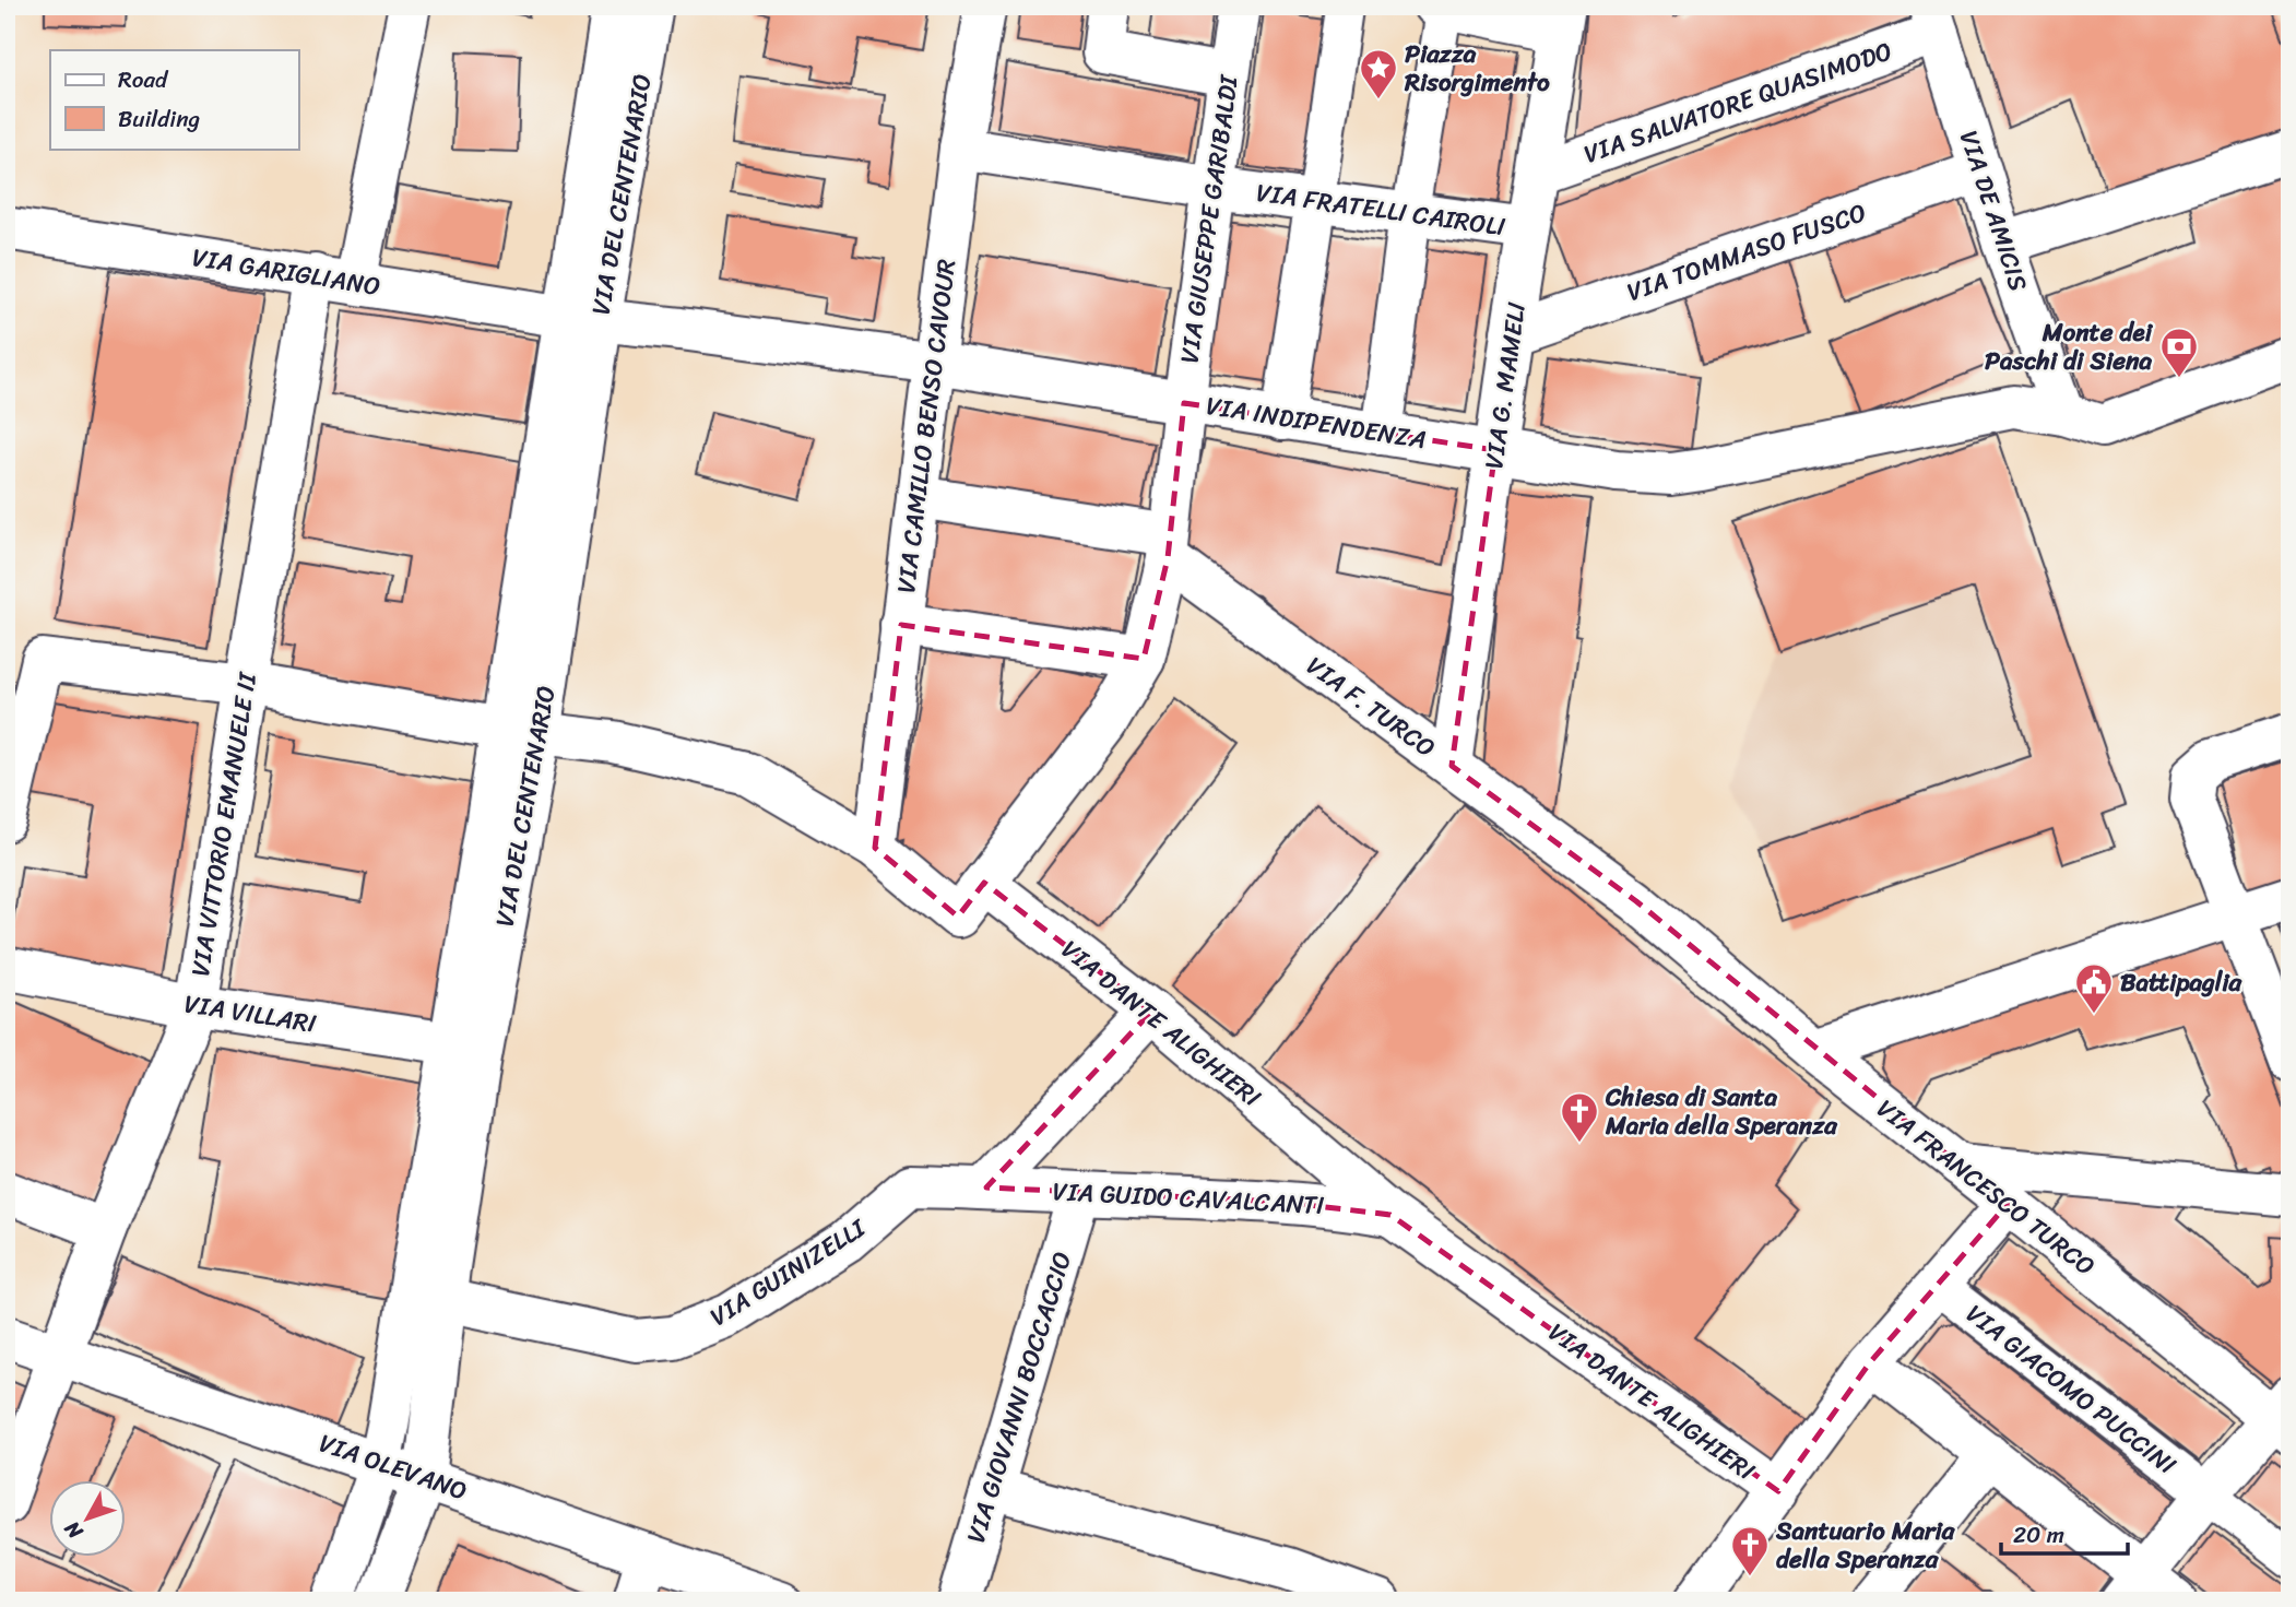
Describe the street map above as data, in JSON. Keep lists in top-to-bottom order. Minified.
{"streets":{"street":["VIA SALVATORE QUASIMODO","VIA DEL CENTENARIO","VIA FRATELLI CAIROLI","VIA DE AMICIS","VIA GIUSEPPE GARIBALDI","VIA TOMMASO FUSCO","VIA GARIGLIANO","VIA G. MAMELI","VIA INDIPENDENZA","VIA CAMILLO BENSO CAVOUR","VIA F. TURCO","VIA VITTORIO EMANUELE II","VIA VILLARI","VIA DANTE ALIGHIERI","VIA FRANCESCO TURCO","VIA GUIDO CAVALCANTI","VIA GUINIZELLI","VIA GIACOMO PUCCINI","VIA GIOVANNI BOCCACCIO","VIA OLEVANO"]},"crossings":[["VIA SALVATORE QUASIMODO","VIA DE AMICIS"],["VIA SALVATORE QUASIMODO","VIA G. MAMELI"],["VIA DEL CENTENARIO","VIA GARIGLIANO"],["VIA DEL CENTENARIO","VIA INDIPENDENZA"],["VIA DEL CENTENARIO","VIA VILLARI"],["VIA DEL CENTENARIO","VIA GUINIZELLI"],["VIA DEL CENTENARIO","VIA OLEVANO"],["VIA FRATELLI CAIROLI","VIA GIUSEPPE GARIBALDI"],["VIA FRATELLI CAIROLI","VIA G. MAMELI"],["VIA FRATELLI CAIROLI","VIA CAMILLO BENSO CAVOUR"],["VIA DE AMICIS","VIA TOMMASO FUSCO"],["VIA DE AMICIS","VIA INDIPENDENZA"],["VIA GIUSEPPE GARIBALDI","VIA INDIPENDENZA"],["VIA GIUSEPPE GARIBALDI","VIA F. TURCO"],["VIA GIUSEPPE GARIBALDI","VIA DANTE ALIGHIERI"],["VIA TOMMASO FUSCO","VIA G. MAMELI"],["VIA GARIGLIANO","VIA INDIPENDENZA"],["VIA GARIGLIANO","VIA VITTORIO EMANUELE II"],["VIA G. MAMELI","VIA INDIPENDENZA"],["VIA G. MAMELI","VIA F. TURCO"],["VIA INDIPENDENZA","VIA CAMILLO BENSO CAVOUR"],["VIA F. TURCO","VIA FRANCESCO TURCO"],["VIA VITTORIO EMANUELE II","VIA VILLARI"],["VIA VITTORIO EMANUELE II","VIA OLEVANO"],["VIA DANTE ALIGHIERI","VIA GUIDO CAVALCANTI"],["VIA GUIDO CAVALCANTI","VIA GUINIZELLI"],["VIA GUIDO CAVALCANTI","VIA GIOVANNI BOCCACCIO"]],"places":{"place":["Piazza Risorgimento"],"bank":["Monte dei Paschi di Siena"],"public building":["Battipaglia"],"church":["Chiesa di Santa Maria della Speranza","Santuario Maria della Speranza"]},"legend":["Road","Building"],"scale_bar":"20 m","north":"bottom left"}
